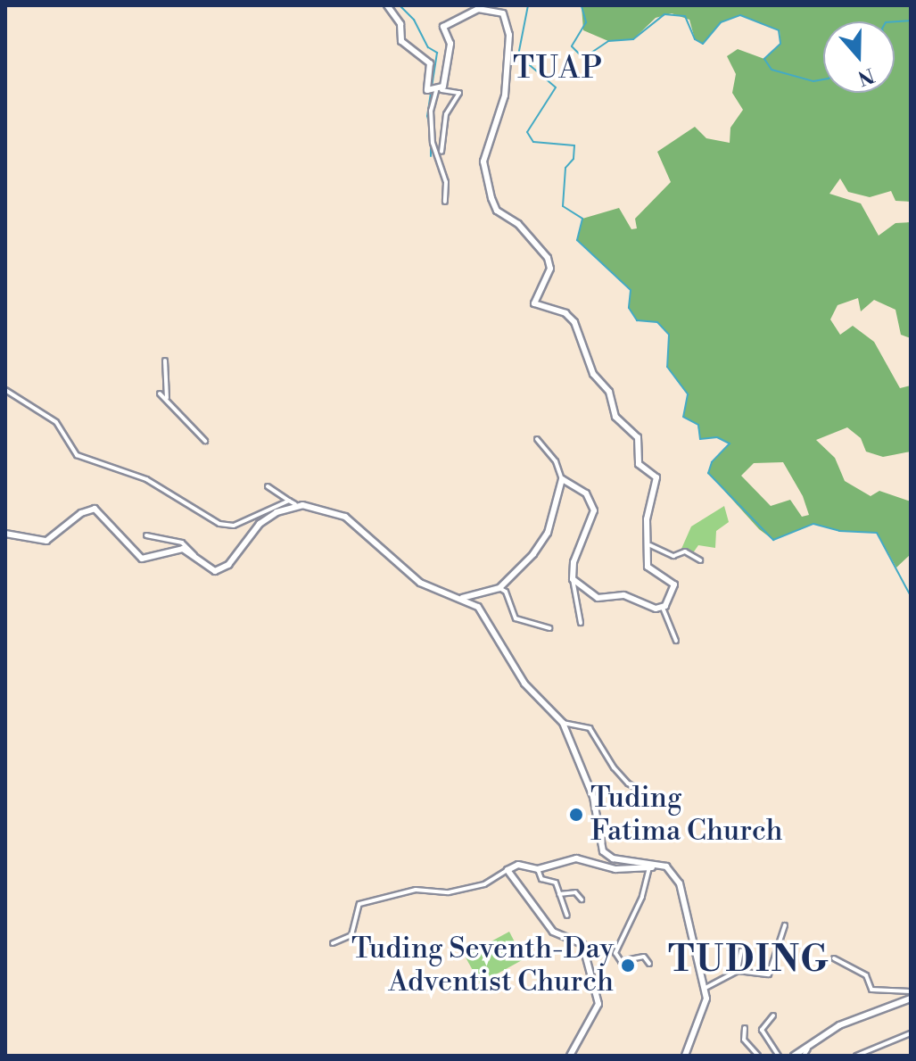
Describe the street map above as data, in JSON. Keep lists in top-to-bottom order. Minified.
{"districts":["TUAP","TUDING"],"places":["Tuding Fatima Church","Tuding Seventh-Day Adventist Church"],"north":"bottom"}
